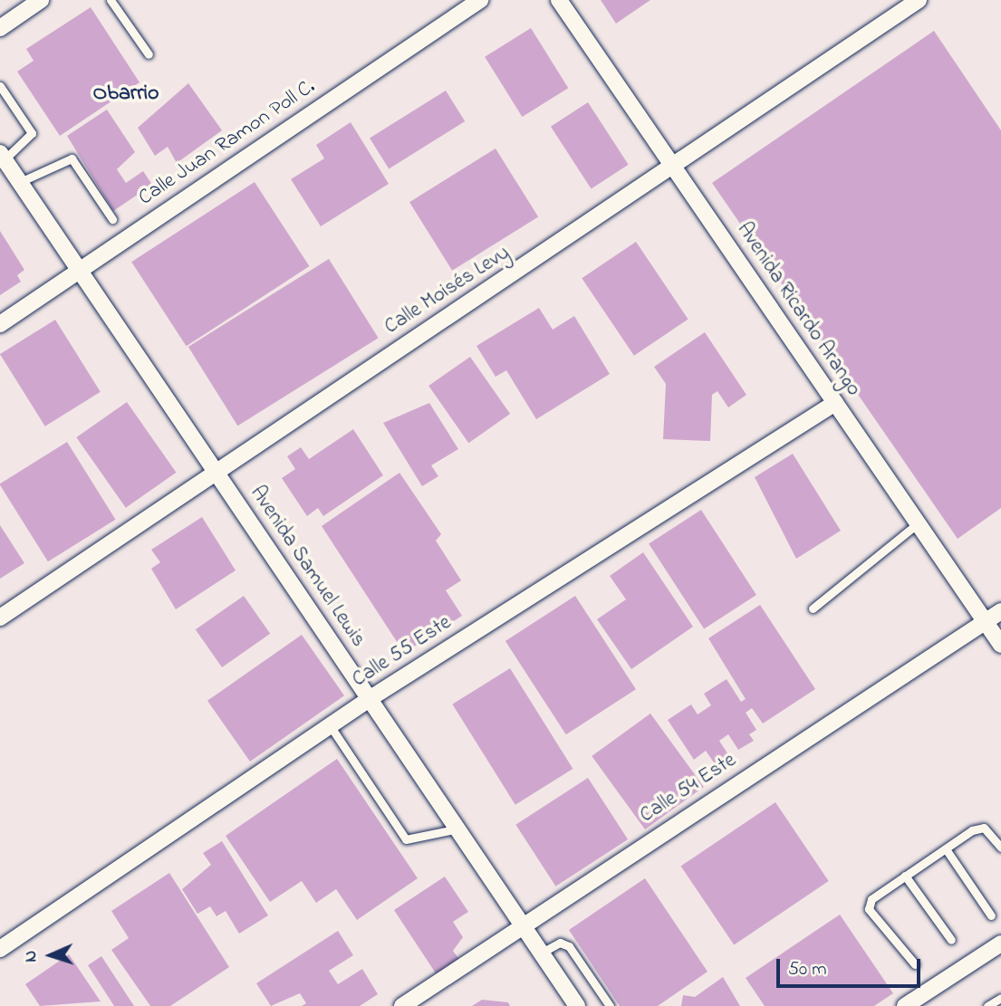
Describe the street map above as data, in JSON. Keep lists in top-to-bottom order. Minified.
{"streets":{"street":["Calle Juan Ramon Poll C.","Calle Moisés Levy","Avenida Ricardo Arango","Avenida Samuel Lewis","Calle 55 Este","Calle 54 Este"]},"crossings":[["Calle Juan Ramon Poll C.","Avenida Samuel Lewis"],["Calle Moisés Levy","Avenida Ricardo Arango"],["Calle Moisés Levy","Avenida Samuel Lewis"],["Avenida Ricardo Arango","Calle 55 Este"],["Avenida Ricardo Arango","Calle 54 Este"],["Avenida Samuel Lewis","Calle 55 Este"],["Avenida Samuel Lewis","Calle 54 Este"]],"districts":["Obarrio"],"scale_bar":"50 m","north":"left"}
